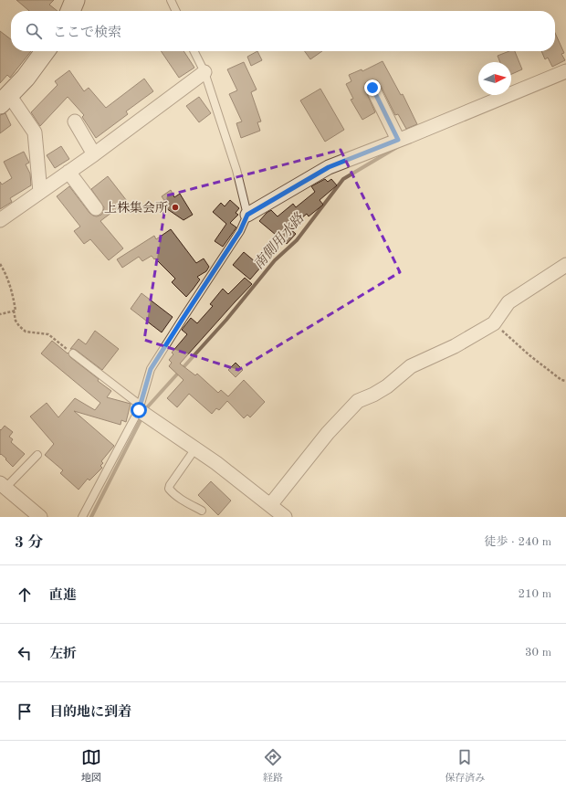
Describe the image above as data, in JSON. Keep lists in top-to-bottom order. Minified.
{"water":["南側用水路"],"places":["上株集会所"],"north":"right","page":{"search":"ここで検索","heading":["3 分","徒歩 · 240 m"],"list":[["直進","210 m"],["左折","30 m"],"目的地に到着"],"nav":["地図","経路","保存済み"]}}
